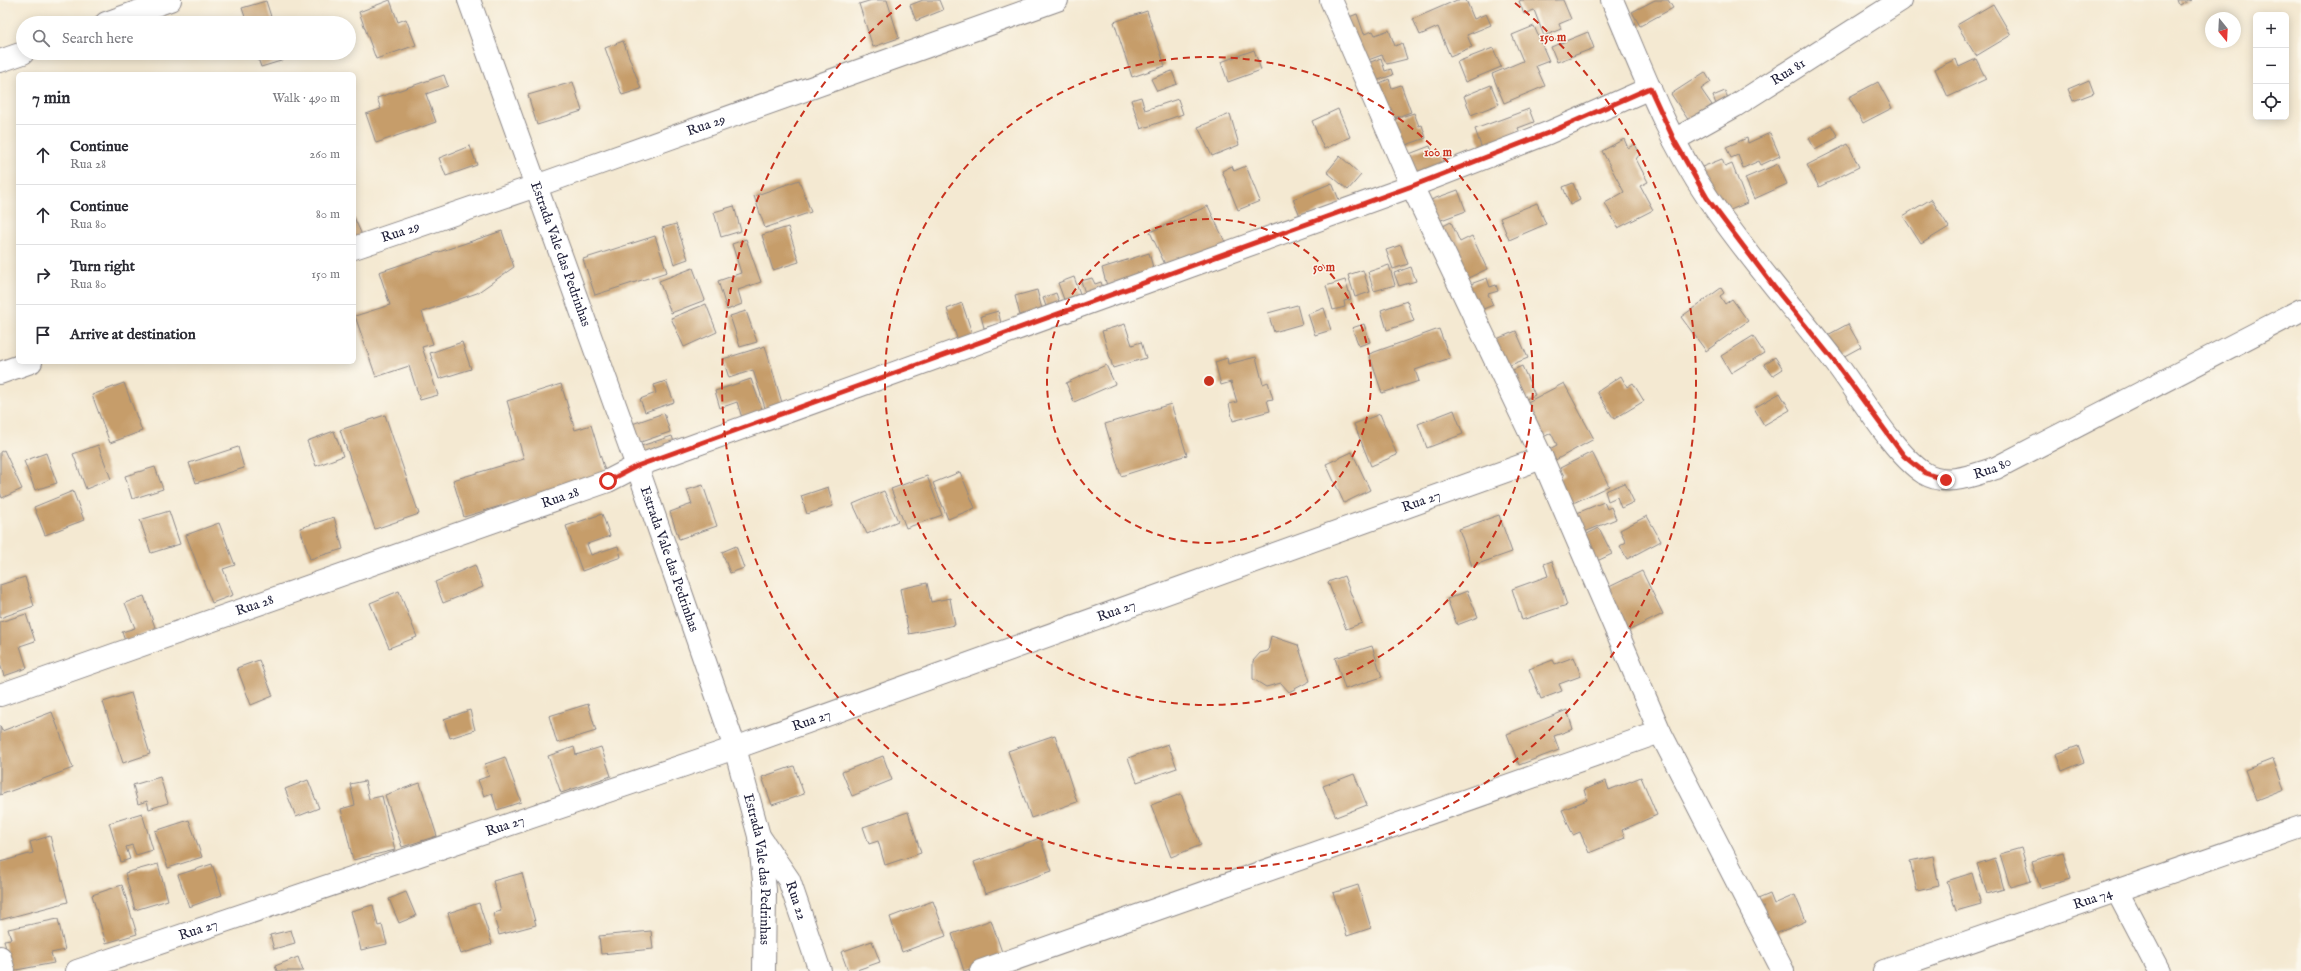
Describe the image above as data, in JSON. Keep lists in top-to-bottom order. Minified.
{"streets":{"street":["Rua 81","Rua 29","Estrada Vale das Pedrinhas","Rua 80","Rua 28","Rua 27","Rua 74","Rua 22"]},"crossings":[["Rua 81","Rua 80"],["Rua 29","Estrada Vale das Pedrinhas"],["Estrada Vale das Pedrinhas","Rua 28"],["Estrada Vale das Pedrinhas","Rua 27"],["Estrada Vale das Pedrinhas","Rua 22"]],"north":"bottom","page":{"map_buttons":["+","−"],"search":"Search here","heading":["7 min","Walk · 490 m"],"list":[["Continue","Rua 28","260 m"],["Continue","Rua 80","80 m"],["Turn right","Rua 80","150 m"],"Arrive at destination"]},"rings":["150 m","100 m","50 m"]}
